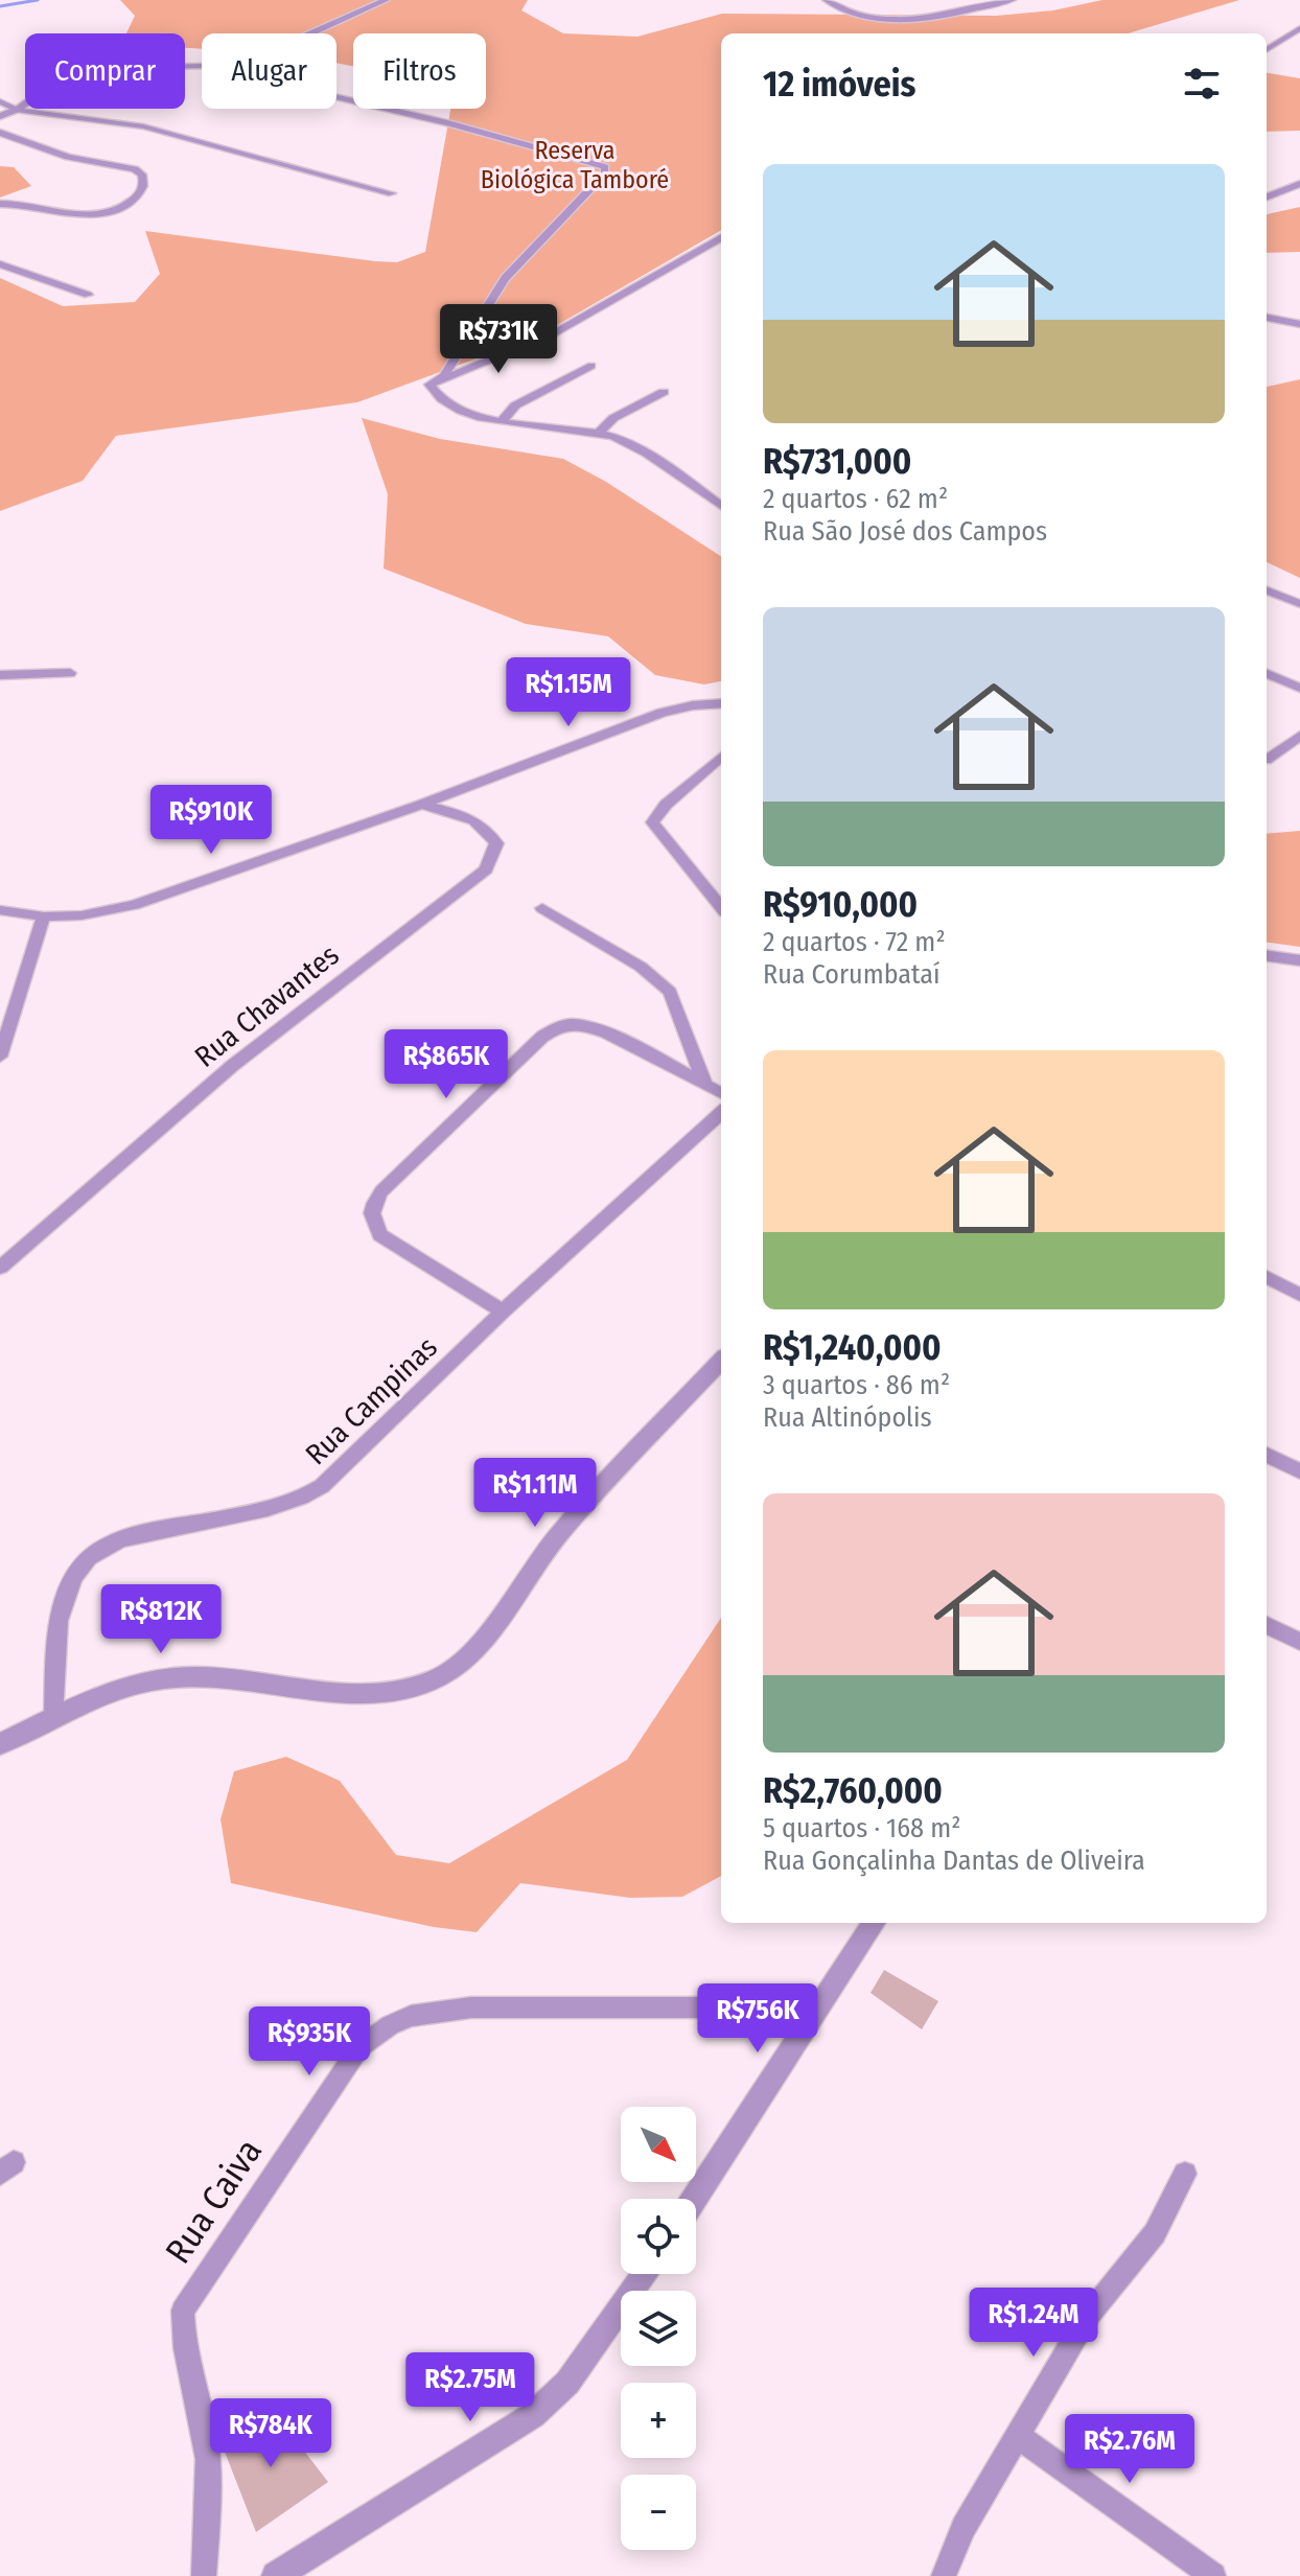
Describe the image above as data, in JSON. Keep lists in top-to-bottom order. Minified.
{"streets":{"street":["Rua Chavantes","Rua Campinas","Rua Caiva"]},"parks":["Reserva Biológica Tamboré"],"north":"bottom right","page":{"chip":["Comprar","Alugar","Filtros"],"heading":"12 imóveis","list":[{"name":"R$731,000","note":"2 quartos · 62 m² · Rua São José dos Campos"},{"name":"R$910,000","note":"2 quartos · 72 m² · Rua Corumbataí"},{"name":"R$1,240,000","note":"3 quartos · 86 m² · Rua Altinópolis"},{"name":"R$2,760,000","note":"5 quartos · 168 m² · Rua Gonçalinha Dantas de Oliveira"}],"price":["R$731K","R$1.15M","R$910K","R$865K","R$1.11M","R$812K","R$756K","R$935K","R$1.24M","R$2.75M","R$784K","R$2.76M"],"map_buttons":["+","−"]}}
